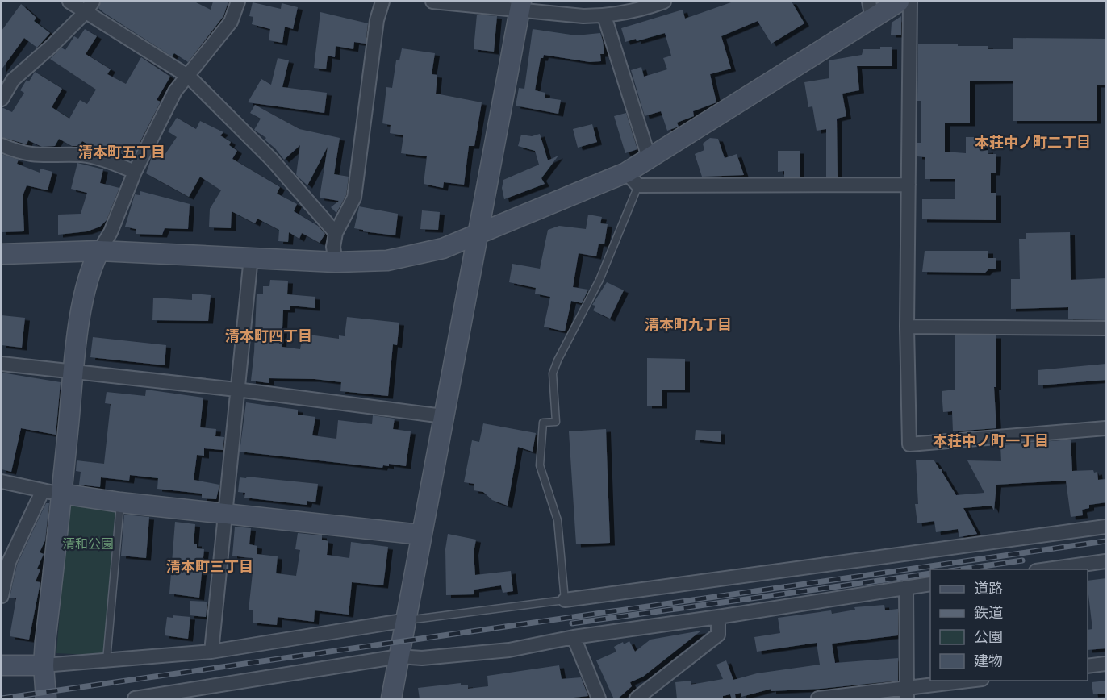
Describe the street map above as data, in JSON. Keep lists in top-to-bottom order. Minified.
{"districts":["本荘中ノ町二丁目","清本町五丁目","清本町九丁目","清本町四丁目","本荘中ノ町一丁目","清本町三丁目"],"parks":["清和公園"],"legend":["道路","鉄道","公園","建物"]}
